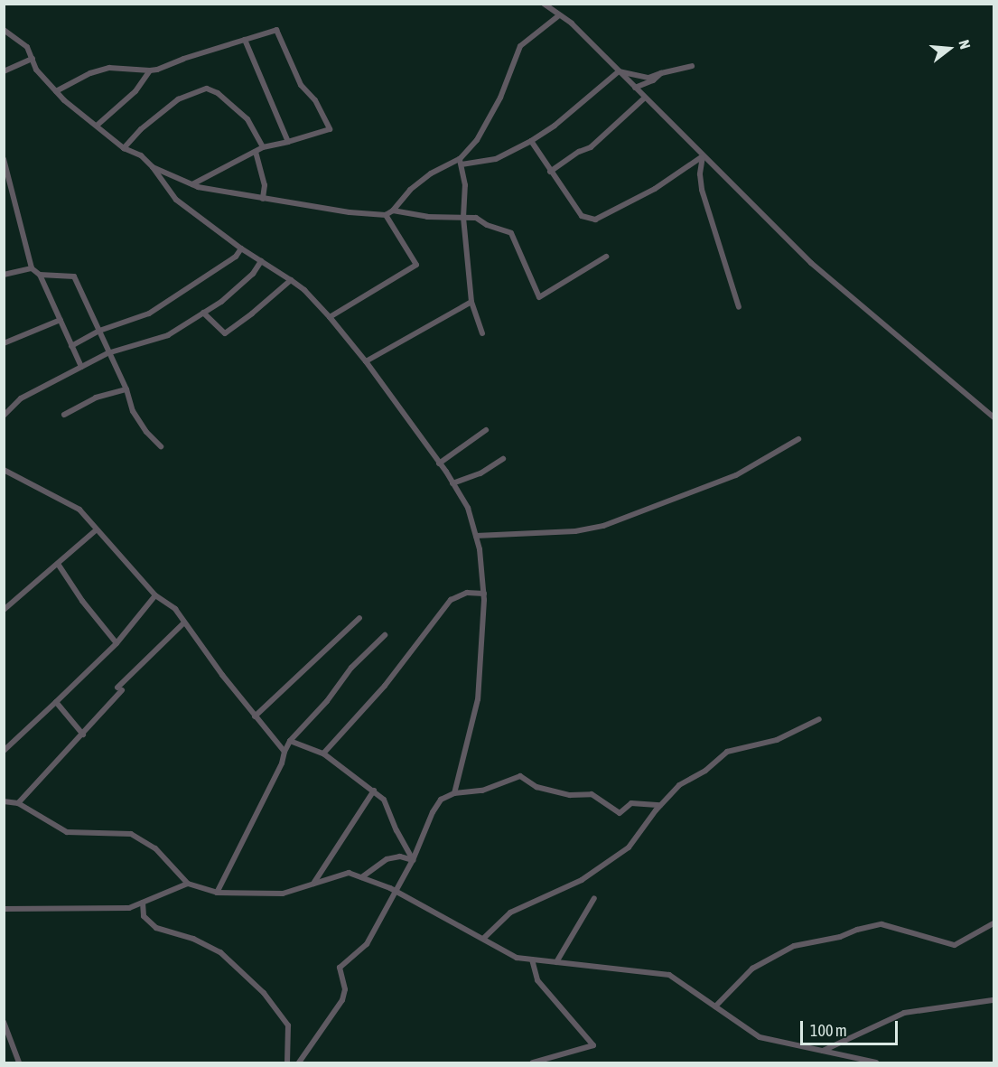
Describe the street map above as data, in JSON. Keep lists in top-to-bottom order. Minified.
{"scale_bar":"100 m","north":"right"}
